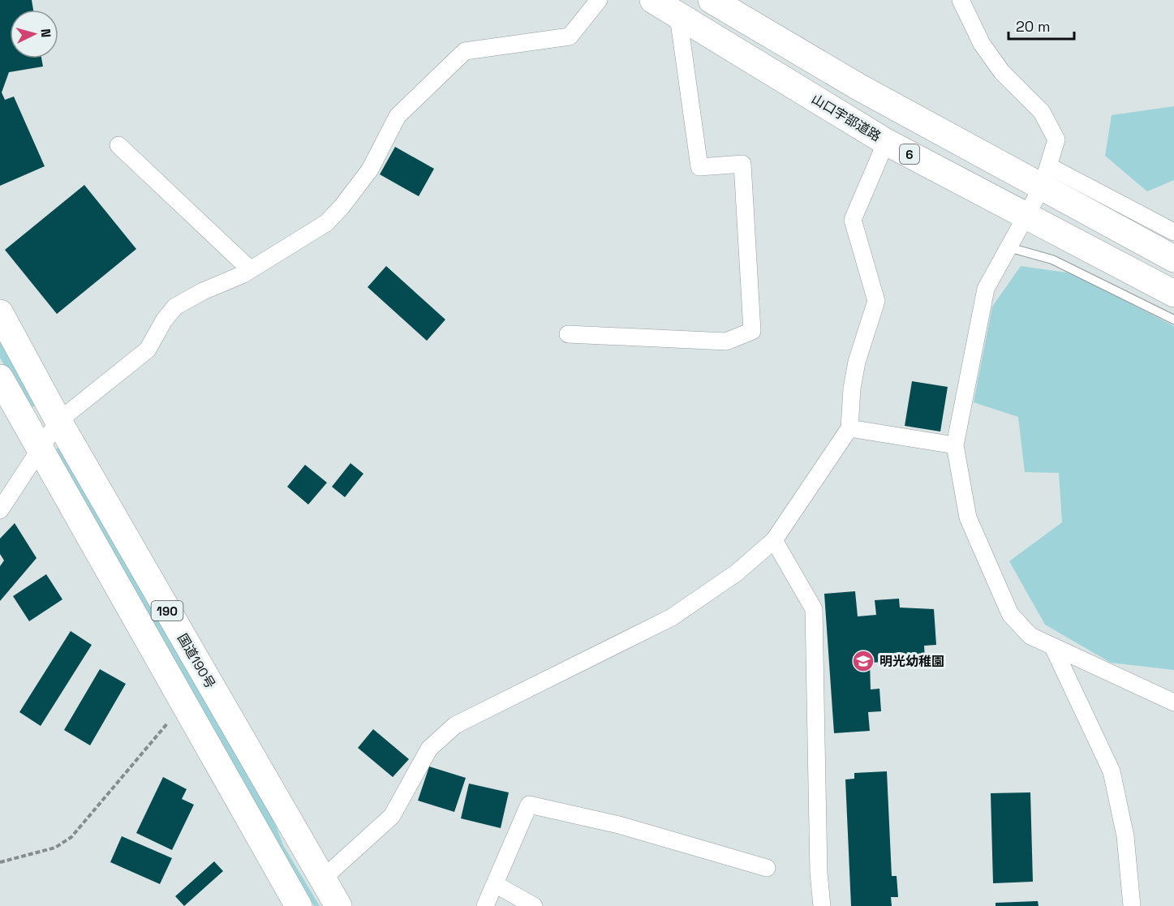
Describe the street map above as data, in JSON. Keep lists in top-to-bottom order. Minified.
{"streets":{"main road":["山口宇部道路","6","190","国道190号"]},"places":{"school or university":["明光幼稚園"]},"scale_bar":"20 m","north":"right"}
